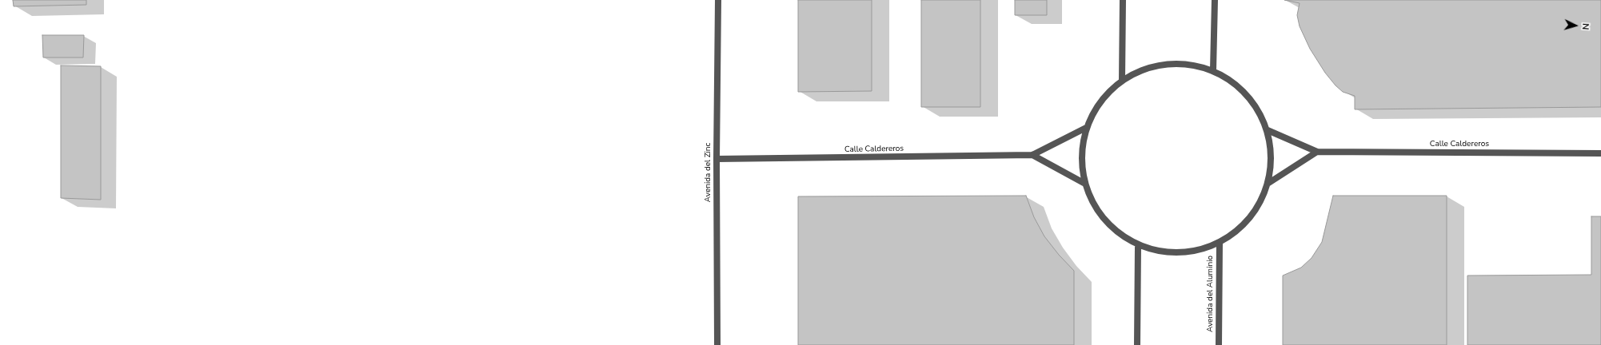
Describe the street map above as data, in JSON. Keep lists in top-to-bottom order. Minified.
{"streets":{"street":["Calle Caldereros","Avenida del Zinc","Avenida del Aluminio"]},"crossings":[["Calle Caldereros","Avenida del Zinc"]],"north":"right"}
